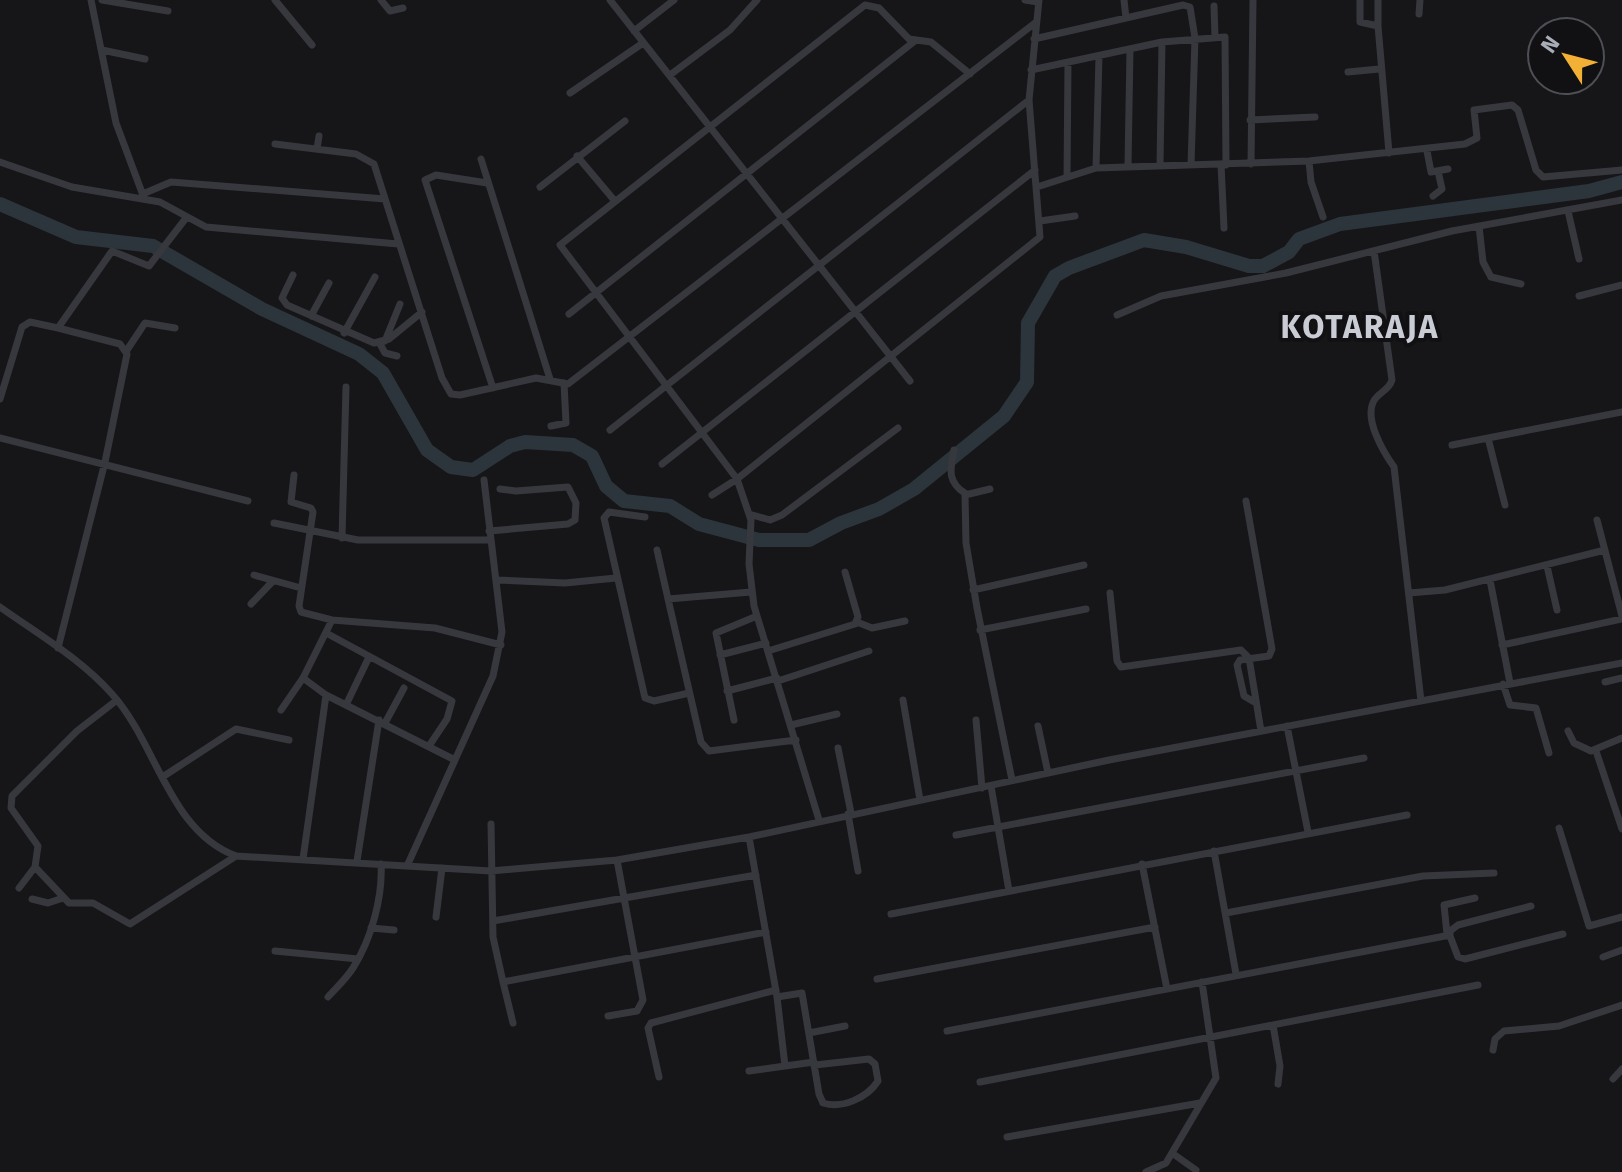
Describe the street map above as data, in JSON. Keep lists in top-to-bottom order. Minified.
{"districts":["KOTARAJA"],"north":"top left"}
